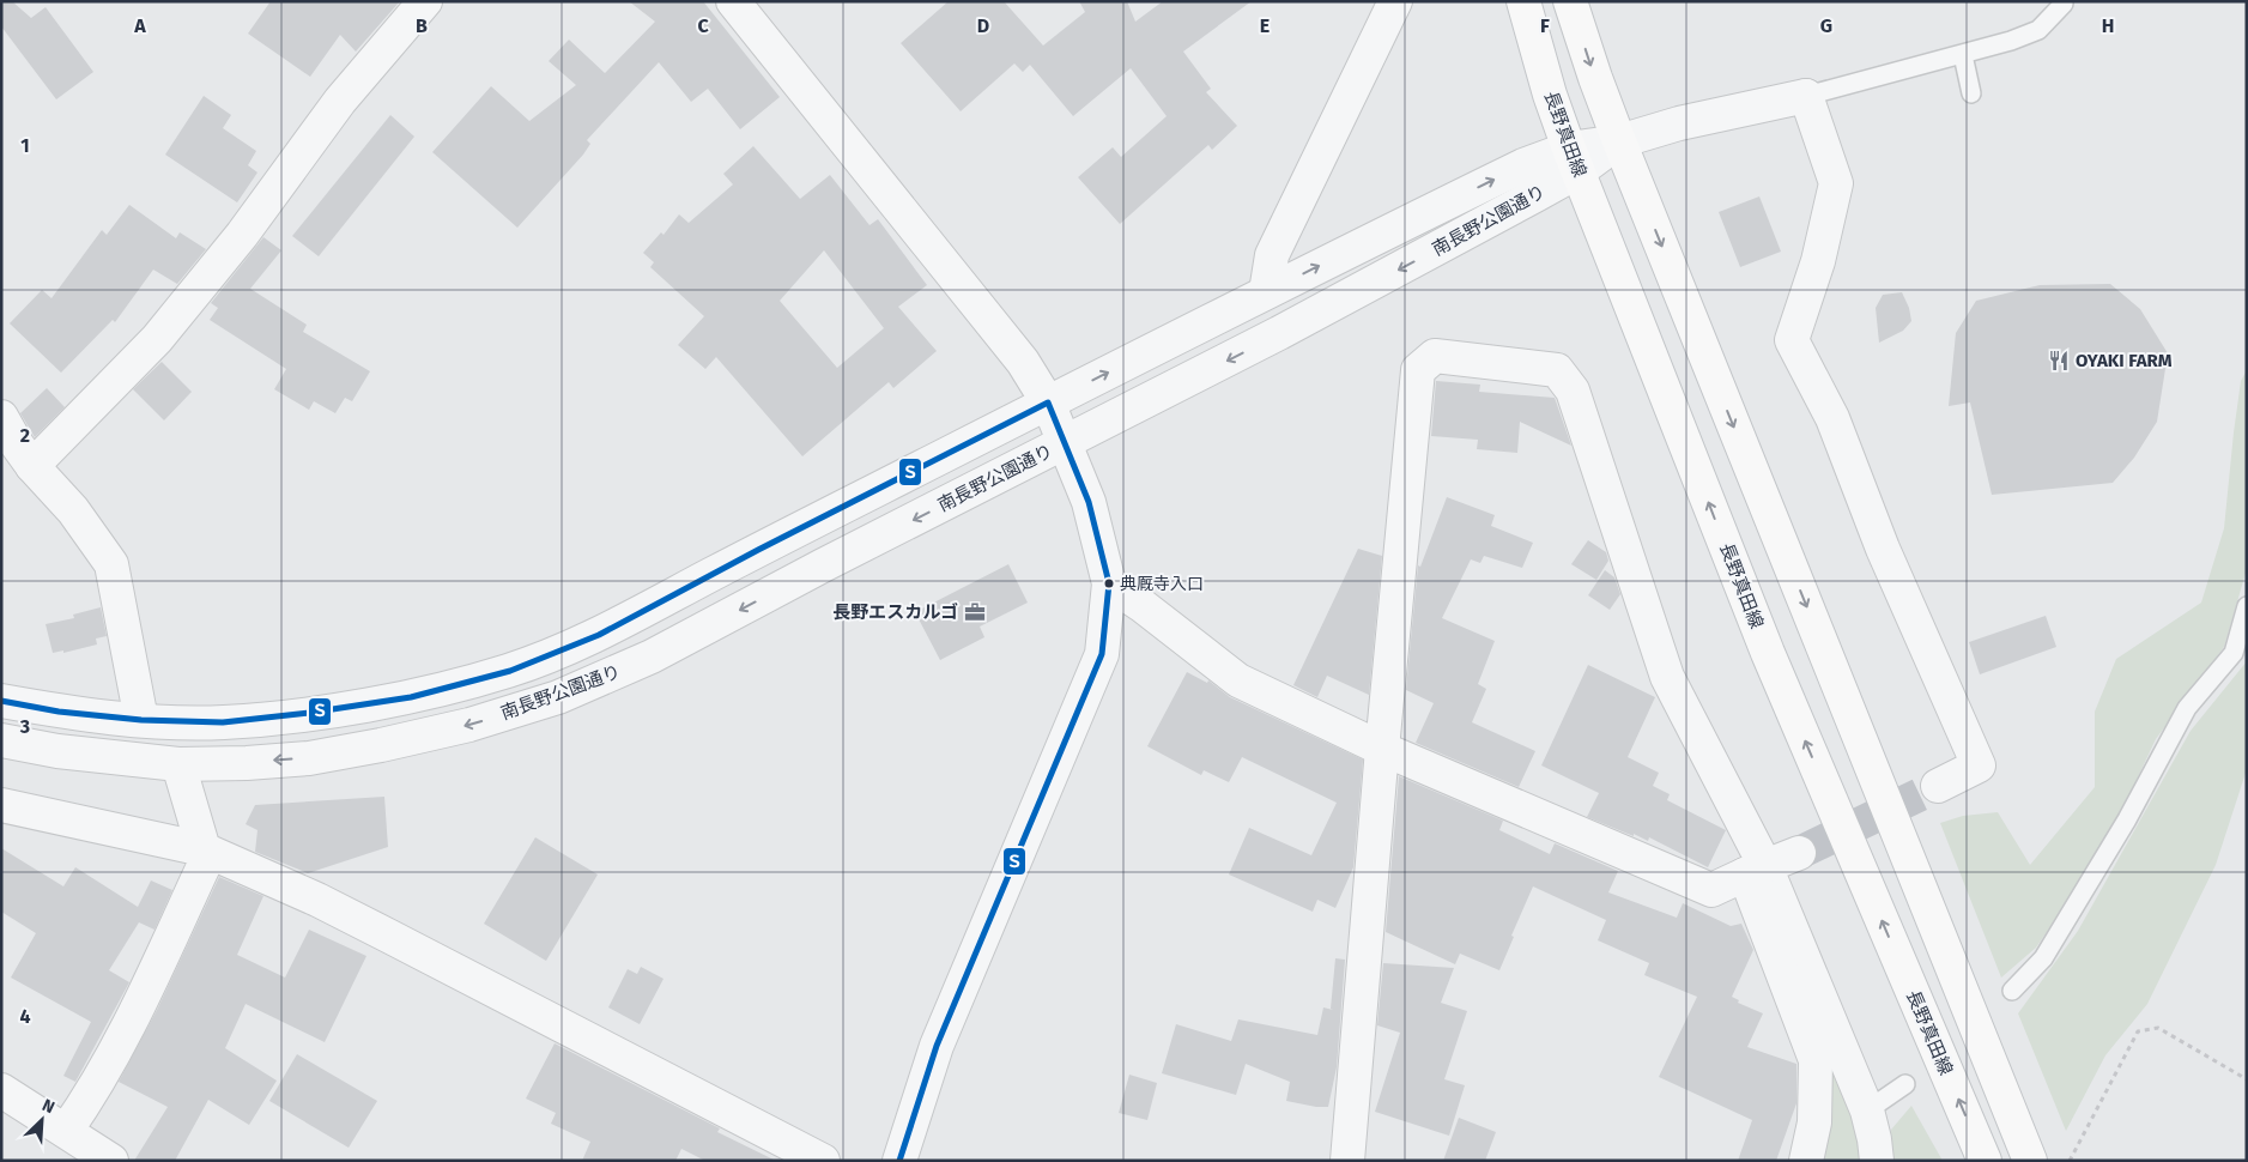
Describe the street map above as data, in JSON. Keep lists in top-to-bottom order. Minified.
{"streets":{"main road":["長野真田線"],"street":["南長野公園通り"]},"crossings":[["長野真田線","南長野公園通り"]],"places":{"restaurant":["OYAKI FARM"],"other":["典厩寺入口"],"office":["長野エスカルゴ"]},"lines":["transit line Ｓ"],"north":"top right","grid":{"columns":["A","B","C","D","E","F","G","H"],"rows":["1","2","3","4"]}}
